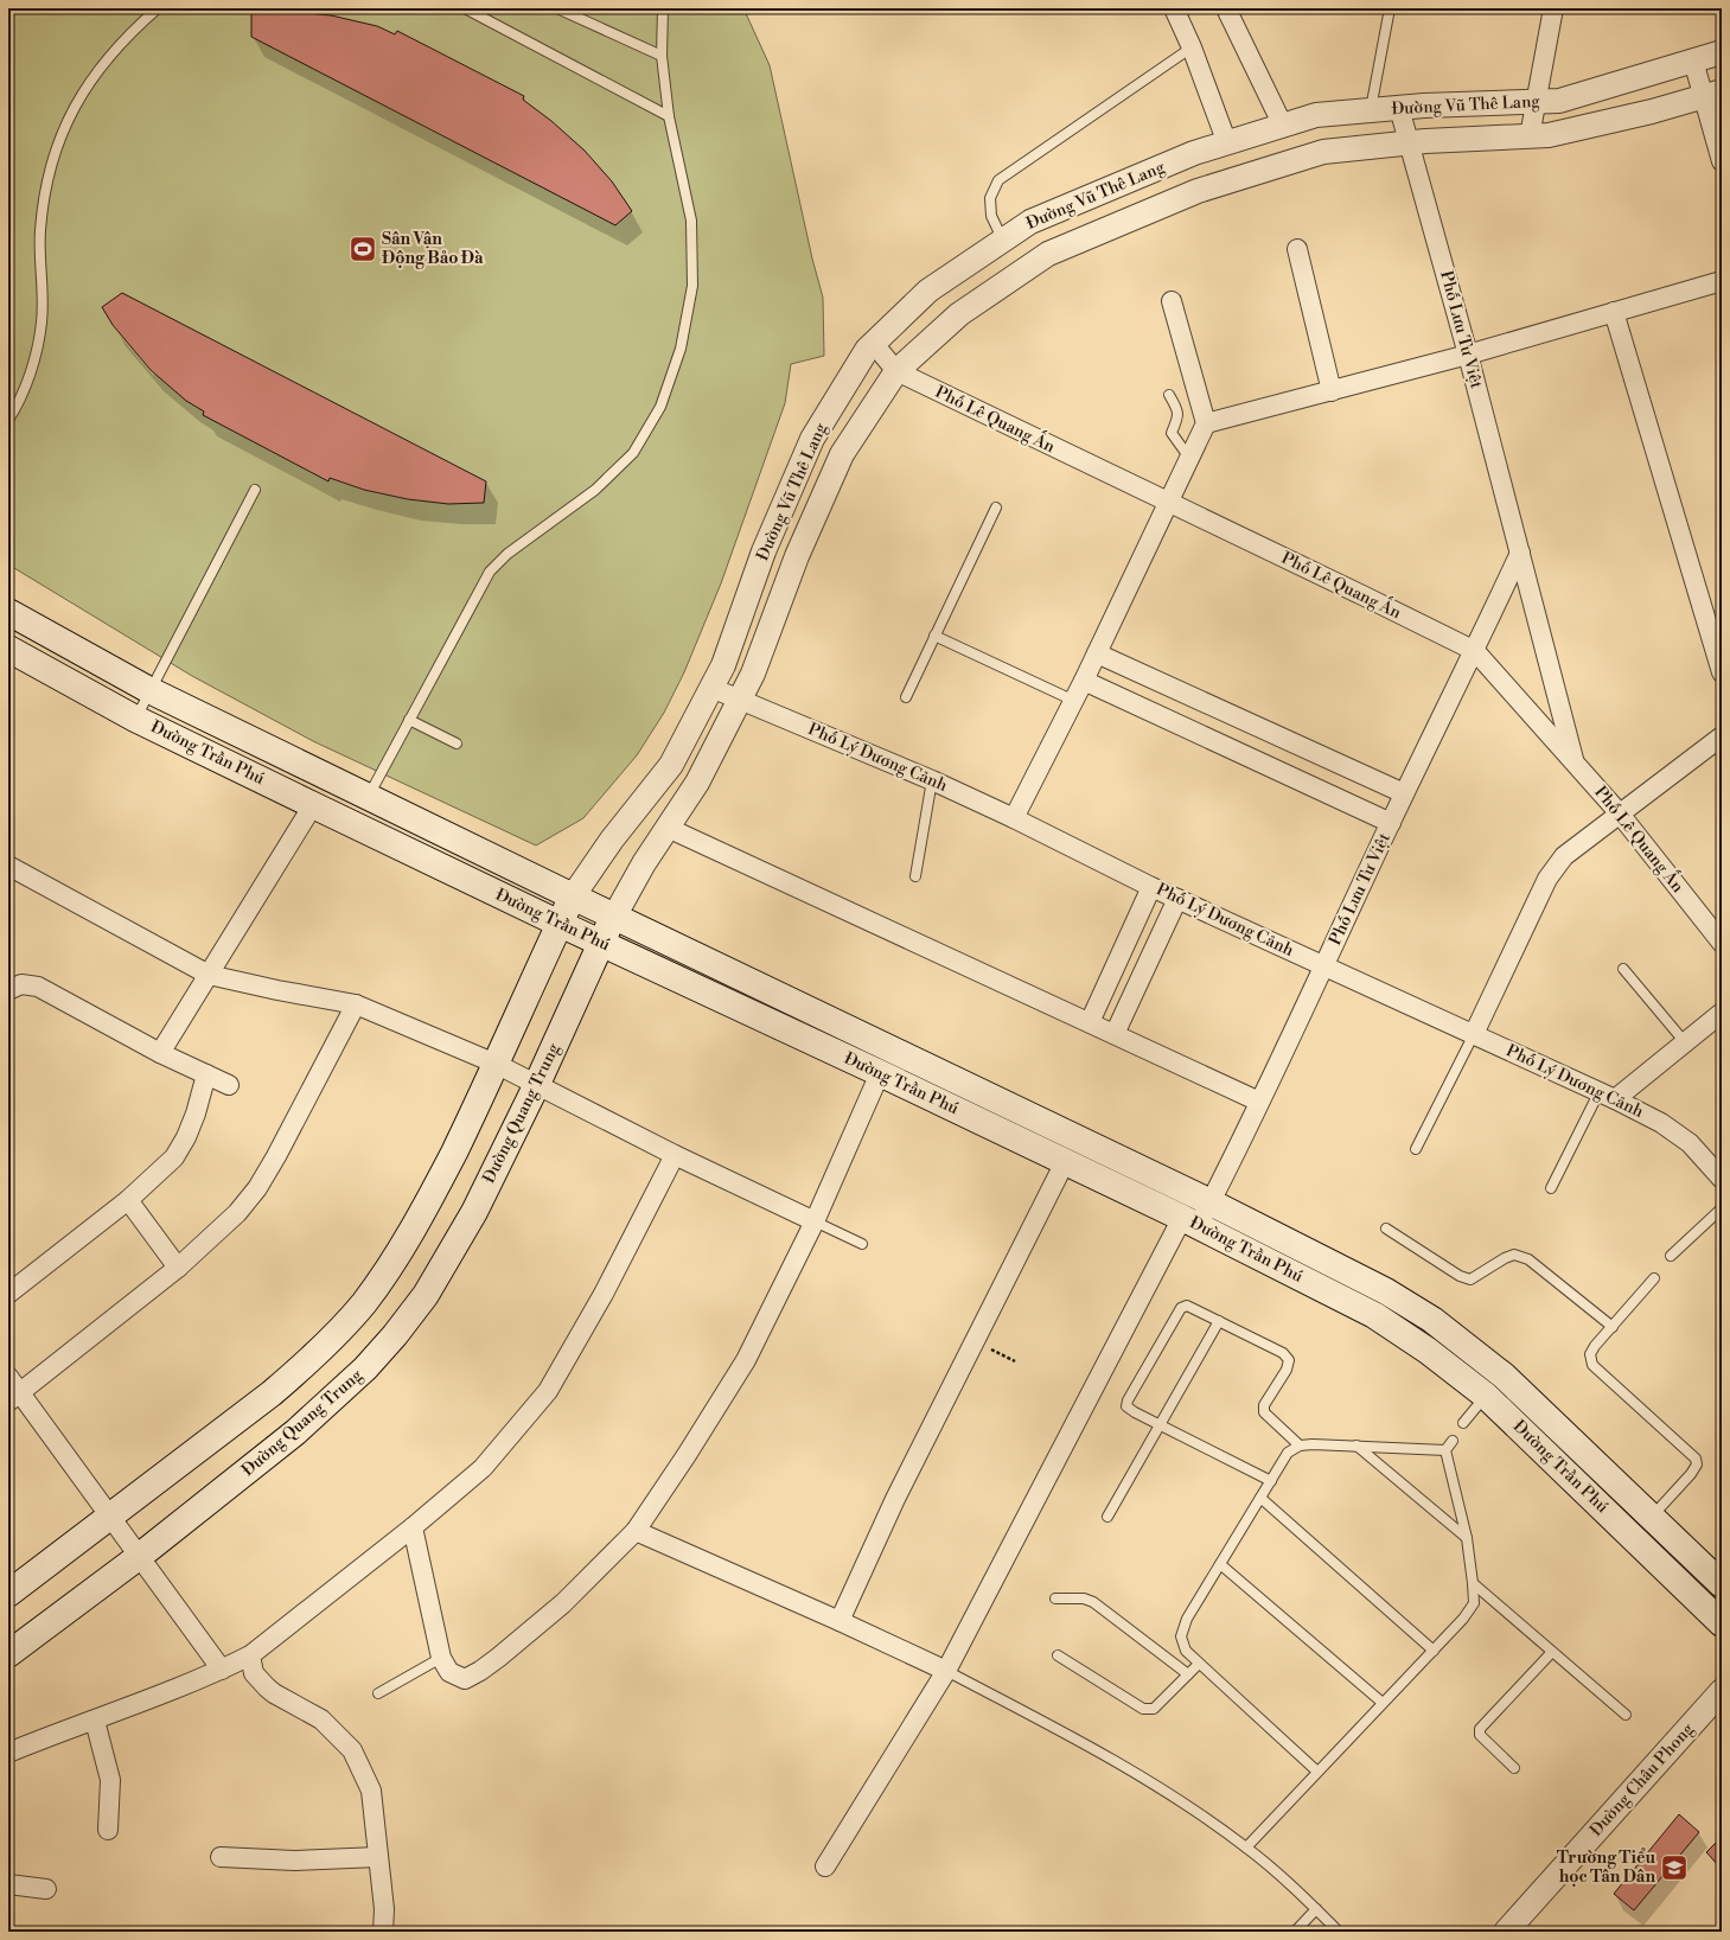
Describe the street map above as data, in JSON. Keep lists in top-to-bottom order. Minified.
{"streets":{"main road":["Đường Trần Phú","Đường Quang Trung"],"street":["Đường Vũ Thê Lang","Phố Lưu Tư Việt","Phố Lê Quang Ấn","Phố Lý Dương Cảnh","Đường Châu Phong"]},"crossings":[["Đường Vũ Thê Lang","Phố Lưu Tư Việt"],["Đường Vũ Thê Lang","Phố Lê Quang Ấn"],["Đường Vũ Thê Lang","Đường Trần Phú"],["Đường Vũ Thê Lang","Phố Lý Dương Cảnh"],["Đường Vũ Thê Lang","Đường Quang Trung"],["Phố Lưu Tư Việt","Phố Lê Quang Ấn"],["Phố Lưu Tư Việt","Đường Trần Phú"],["Phố Lưu Tư Việt","Phố Lý Dương Cảnh"],["Đường Trần Phú","Đường Quang Trung"]],"places":{"sports":["Sân Vận Động Bảo Đà"],"school or university":["Trường Tiểu học Tân Dân"]}}
